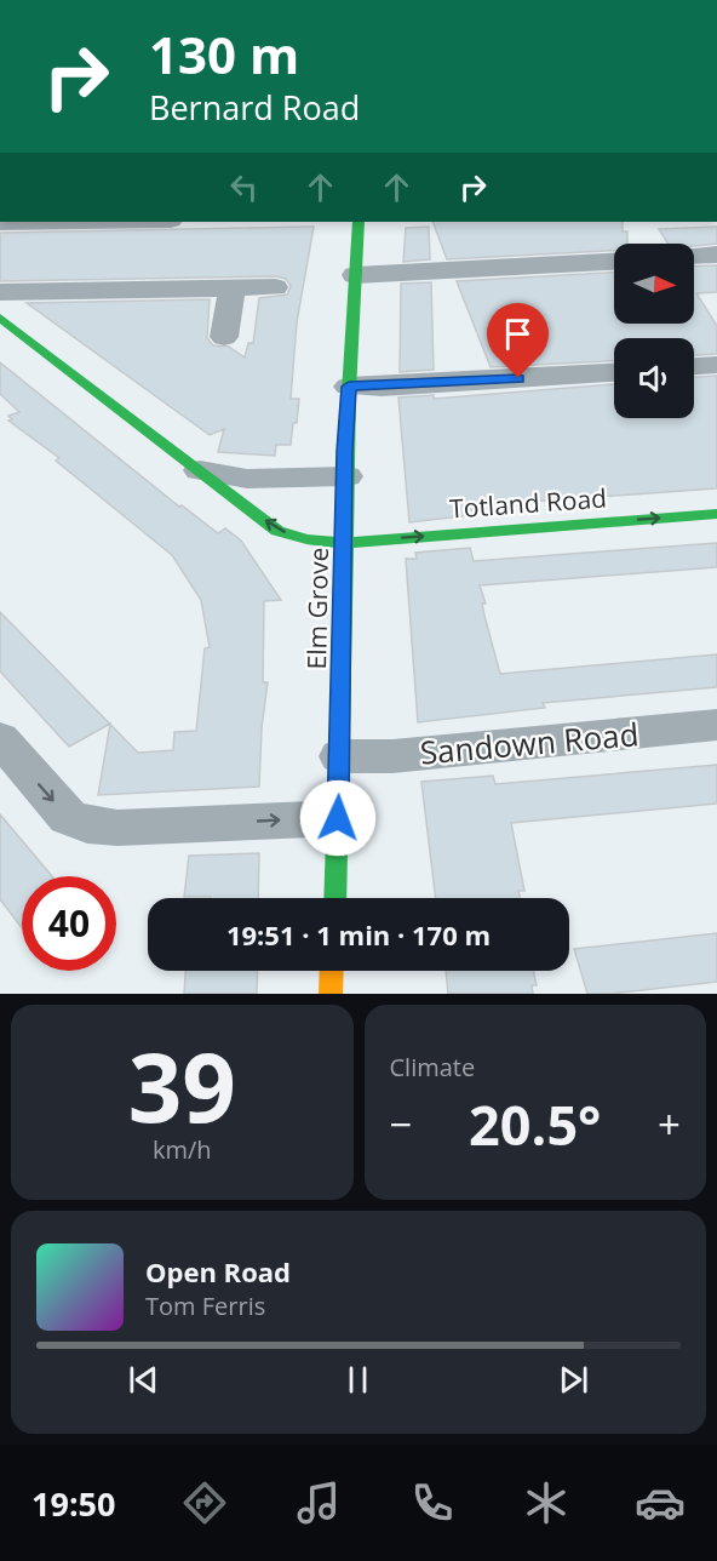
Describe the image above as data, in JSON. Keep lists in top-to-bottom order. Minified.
{"streets":{"street":["Totland Road","Elm Grove","Sandown Road"]},"crossings":[["Totland Road","Elm Grove"],["Elm Grove","Sandown Road"]],"north":"right","page":{"turn":["130 m","Bernard Road"],"limit":"40","trip":"19:51 · 1 min · 170 m","tile":[["39","km/h"],"Climate"],"heat":["−","20.5°","+"],"song":["Open Road","Tom Ferris"],"tabs":"19:50"}}
